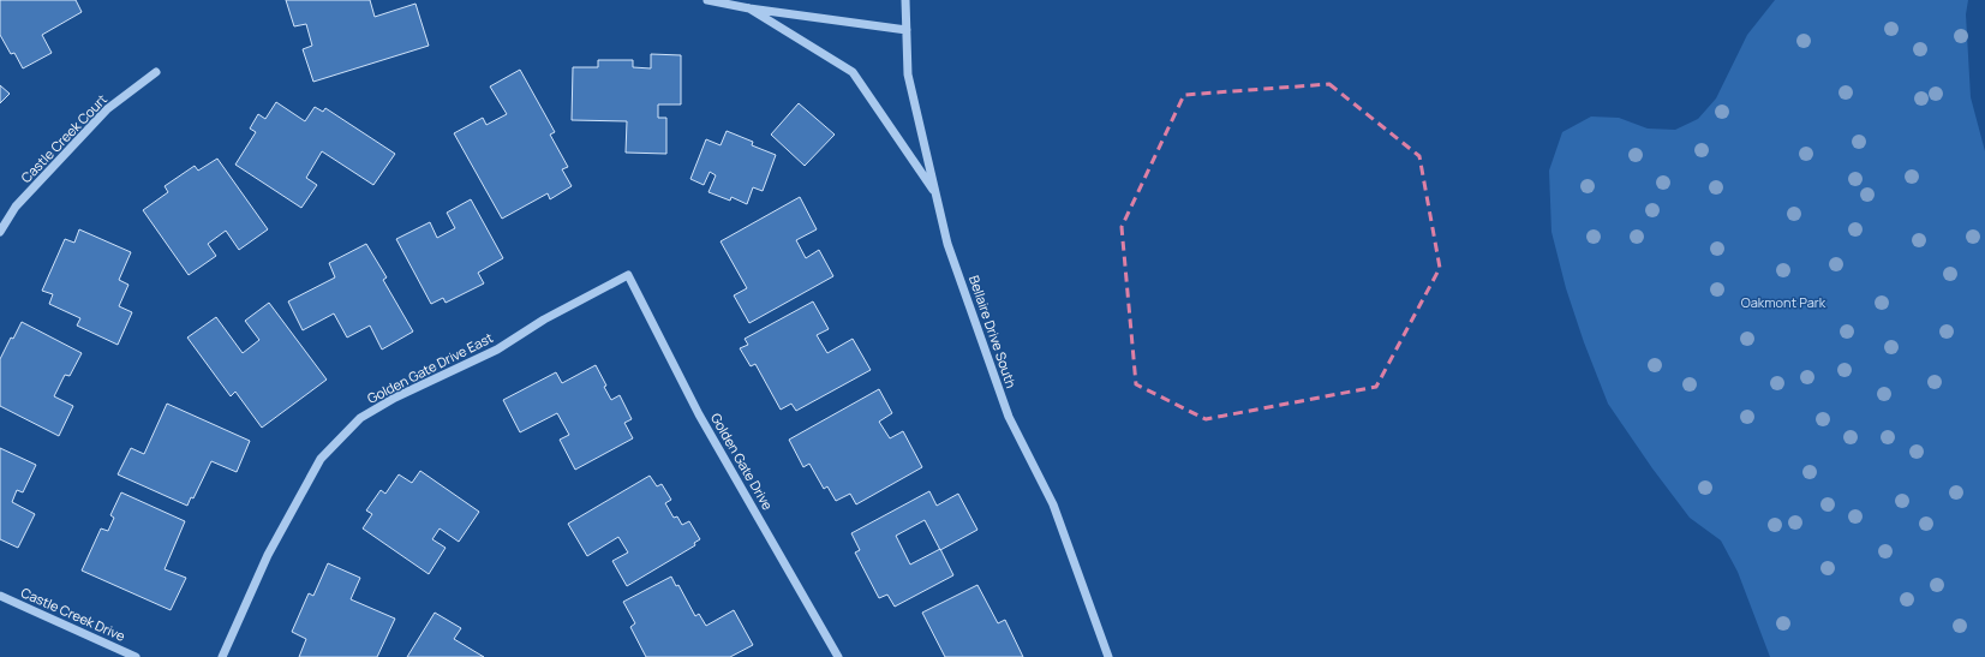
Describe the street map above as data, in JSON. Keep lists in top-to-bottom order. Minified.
{"streets":{"street":["Castle Creek Court","Bellaire Drive South","Golden Gate Drive East","Golden Gate Drive","Castle Creek Drive"]},"crossings":[["Golden Gate Drive East","Golden Gate Drive"]],"parks":["Oakmont Park"]}
